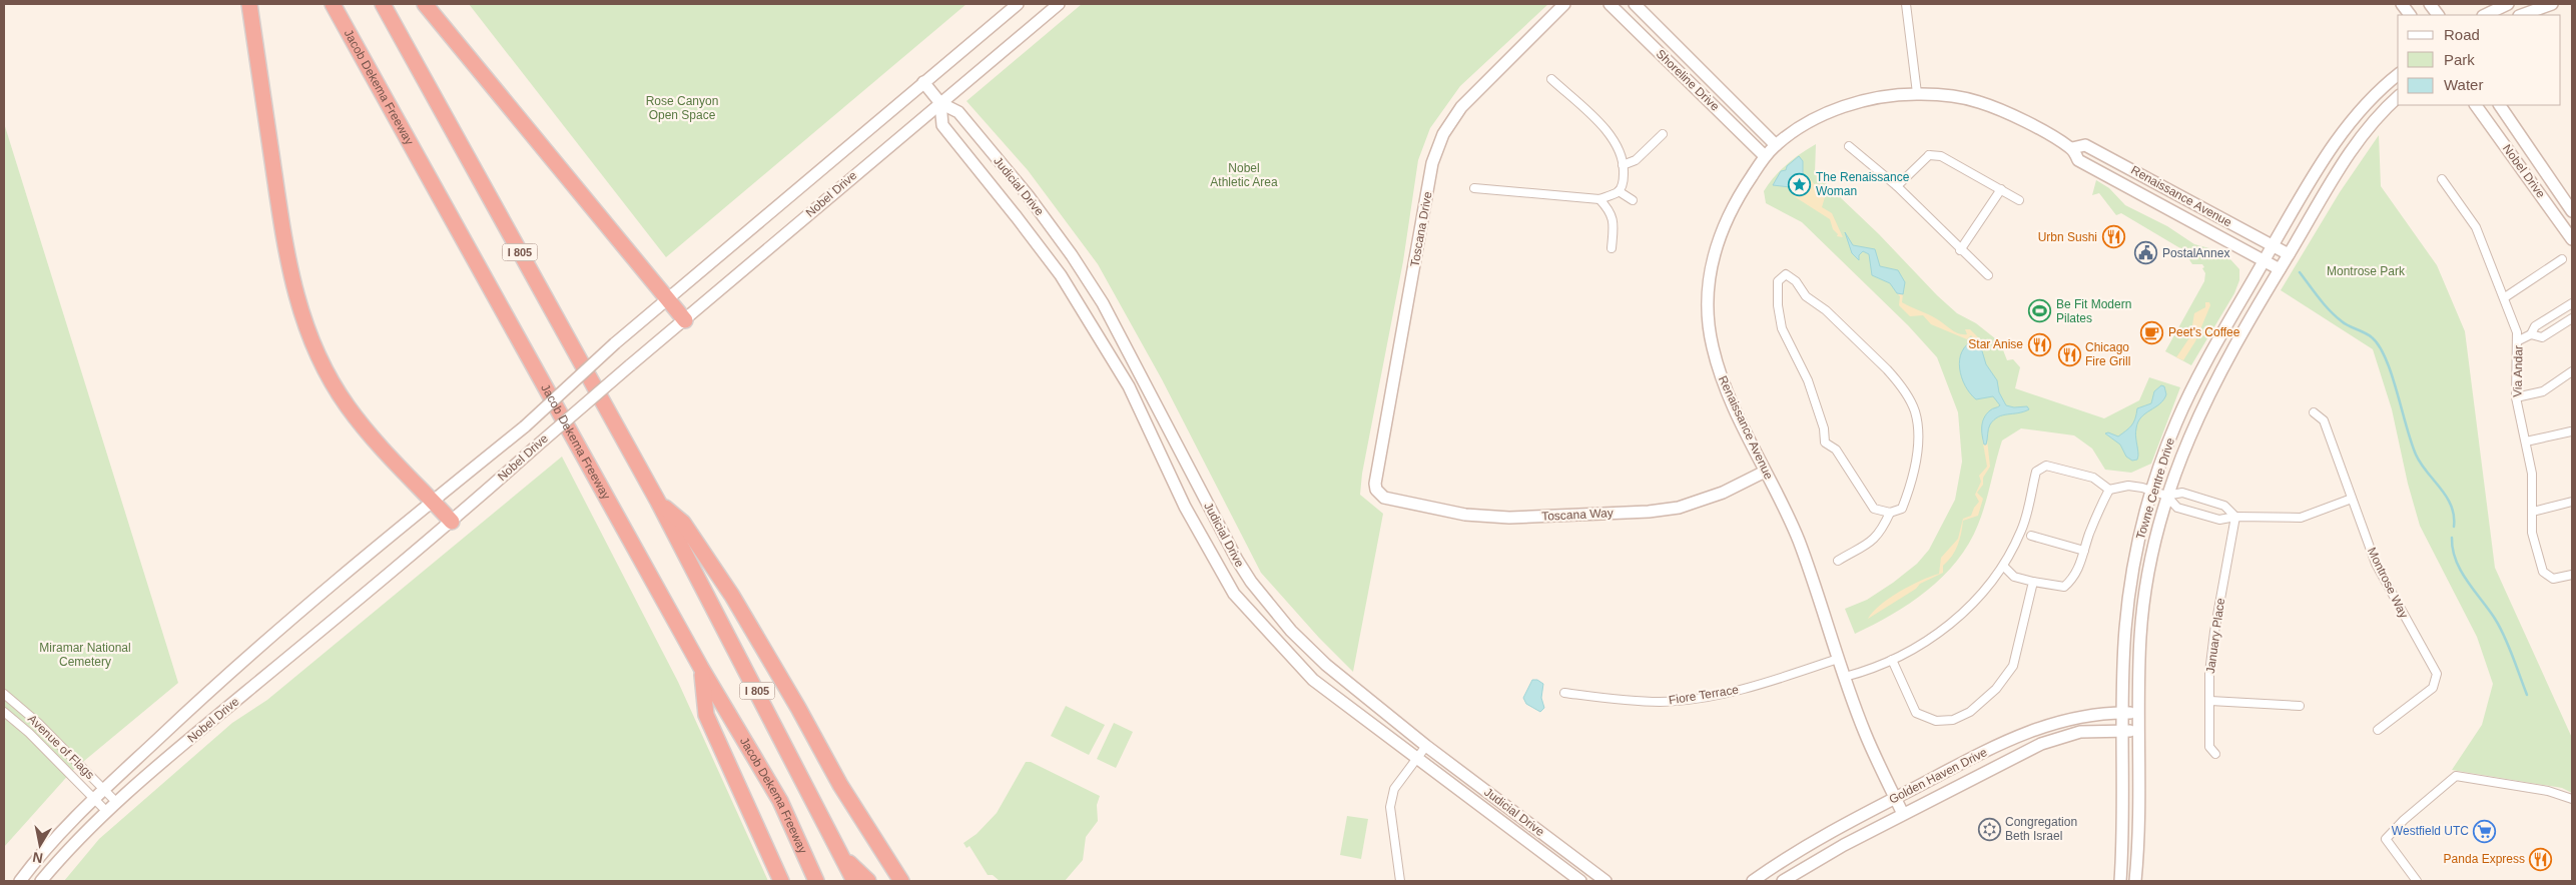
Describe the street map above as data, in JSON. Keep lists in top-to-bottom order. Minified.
{"streets":{"highway":["Jacob Dekema Freeway","I 805"],"street":["Shoreline Drive","Nobel Drive","Judicial Drive","Renaissance Avenue","Toscana Drive","Via Andar","Towne Centre Drive","Toscana Way","Montrose Way","January Place","Fiore Terrace","Avenue of Flags","Golden Haven Drive"]},"crossings":[["Shoreline Drive","Renaissance Avenue"],["Nobel Drive","Judicial Drive"],["Nobel Drive","Avenue of Flags"],["Renaissance Avenue","Towne Centre Drive"],["Renaissance Avenue","Toscana Way"],["Renaissance Avenue","Fiore Terrace"],["Renaissance Avenue","Golden Haven Drive"],["Toscana Drive","Toscana Way"],["Towne Centre Drive","Golden Haven Drive"]],"parks":["Rose Canyon Open Space","Nobel Athletic Area","Montrose Park","Miramar National Cemetery"],"places":{"place":["The Renaissance Woman"],"restaurant":["Urbn Sushi","Star Anise","Chicago Fire Grill","Panda Express"],"public building":["PostalAnnex"],"sports":["Be Fit Modern Pilates"],"cafe":["Peet's Coffee"],"synagogue":["Congregation Beth Israel"],"supermarket":["Westfield UTC"]},"legend":["Road","Park","Water"],"north":"bottom"}
